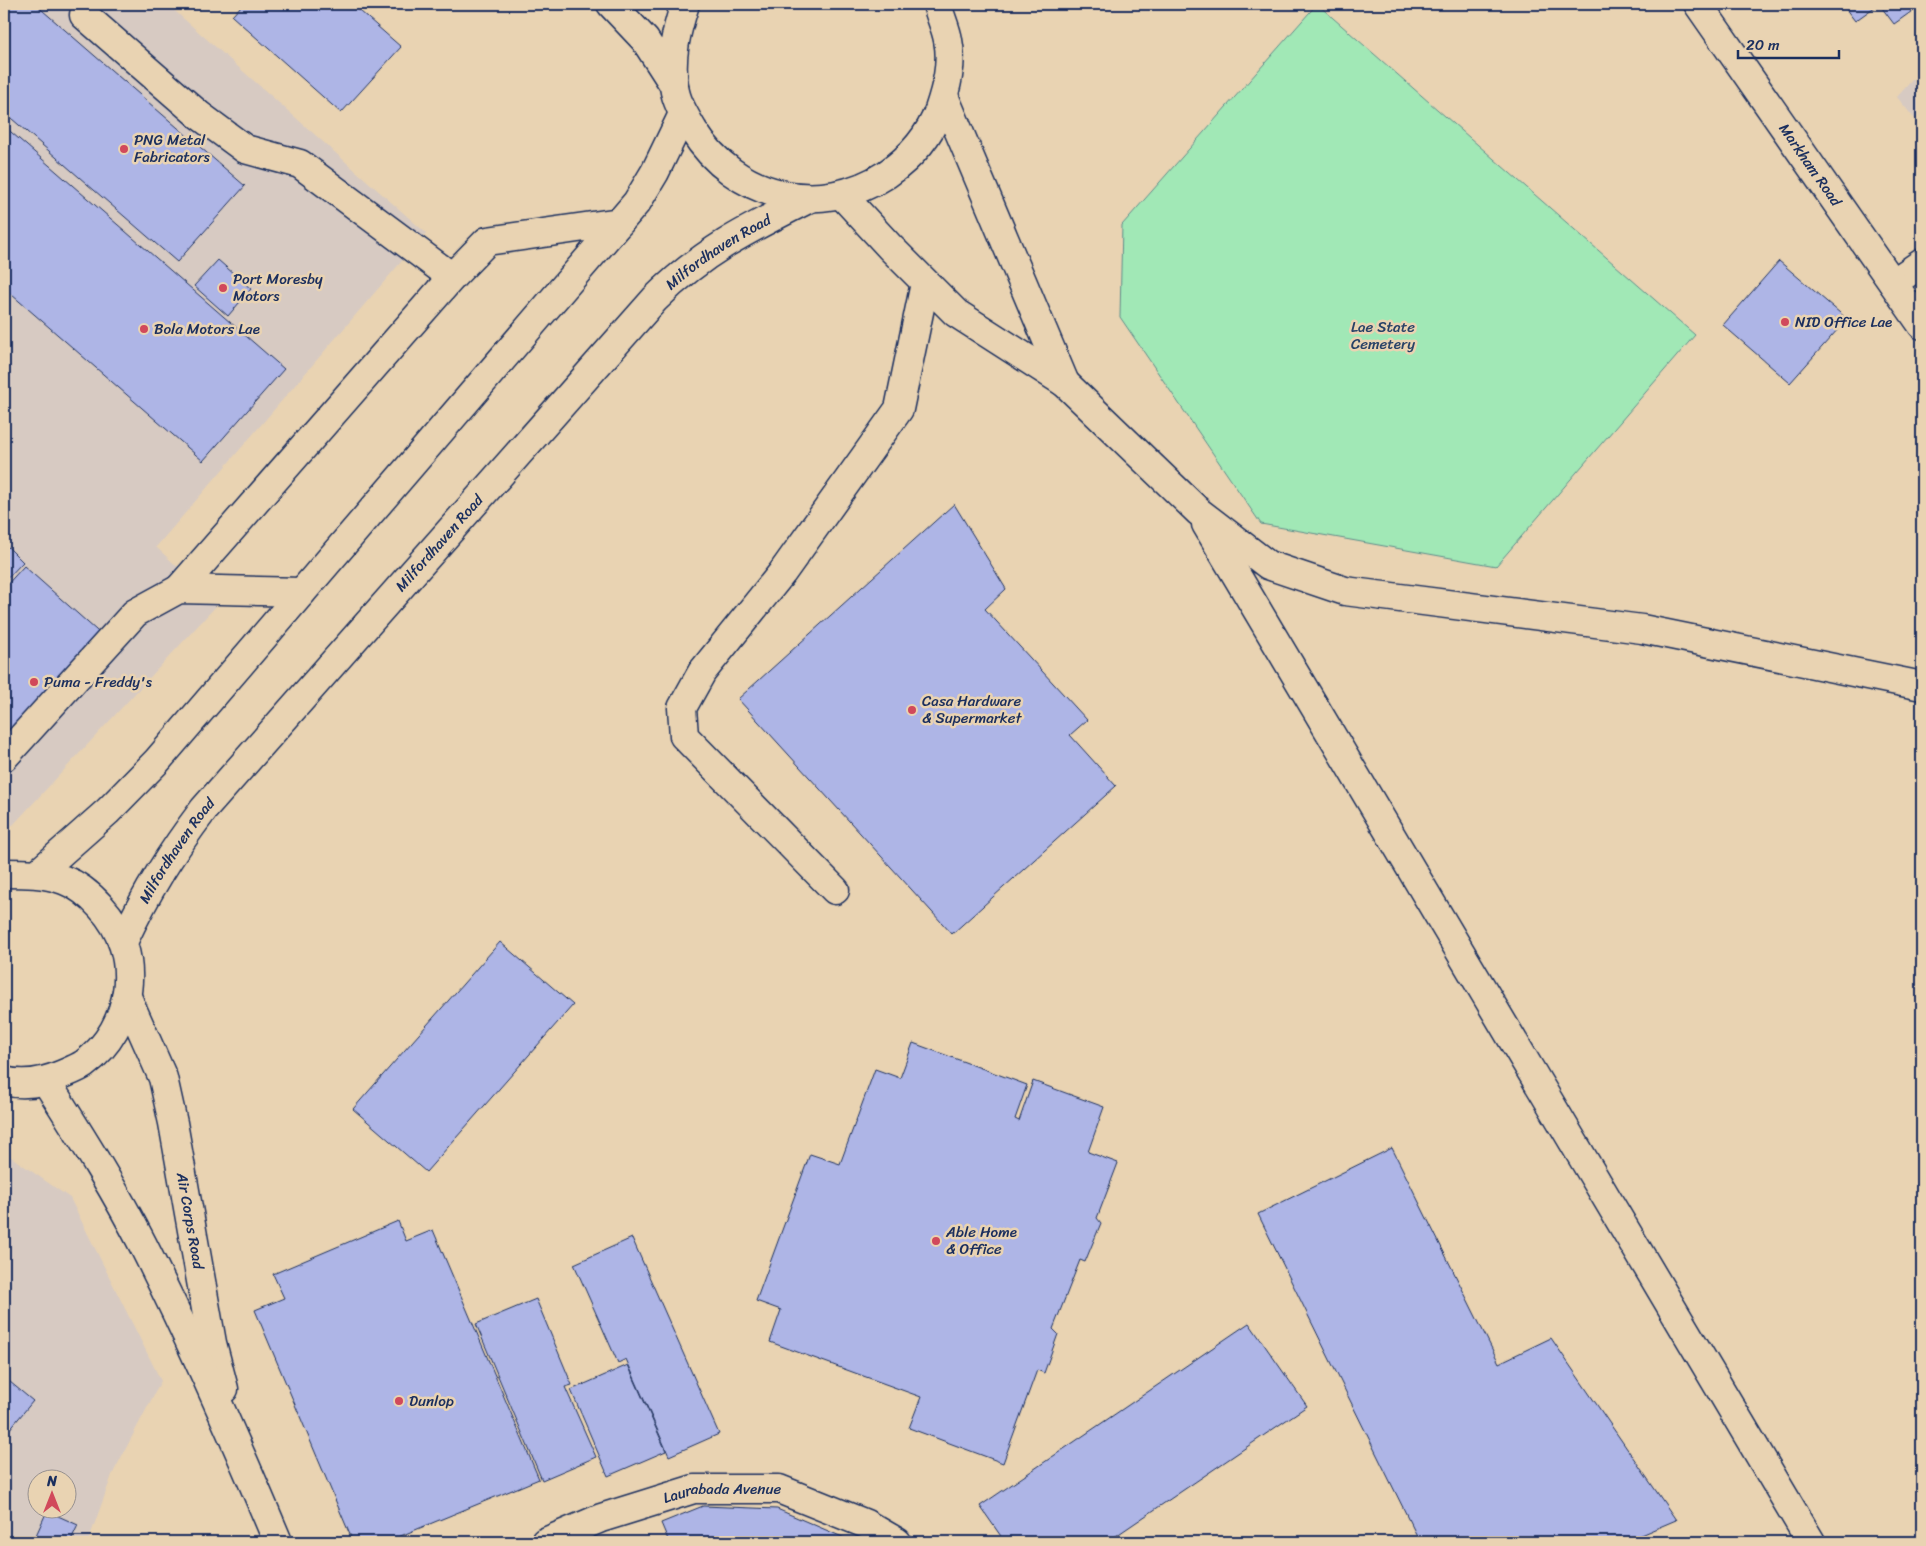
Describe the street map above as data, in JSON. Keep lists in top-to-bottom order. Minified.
{"streets":{"street":["Markham Road","Milfordhaven Road","Air Corps Road","Laurabada Avenue"]},"parks":["Lae State Cemetery"],"places":["PNG Metal Fabricators","Port Moresby Motors","NID Office Lae","Bola Motors Lae","Puma - Freddy's","Casa Hardware & Supermarket","Able Home & Office","Dunlop"],"scale_bar":"20 m","north":"top"}
